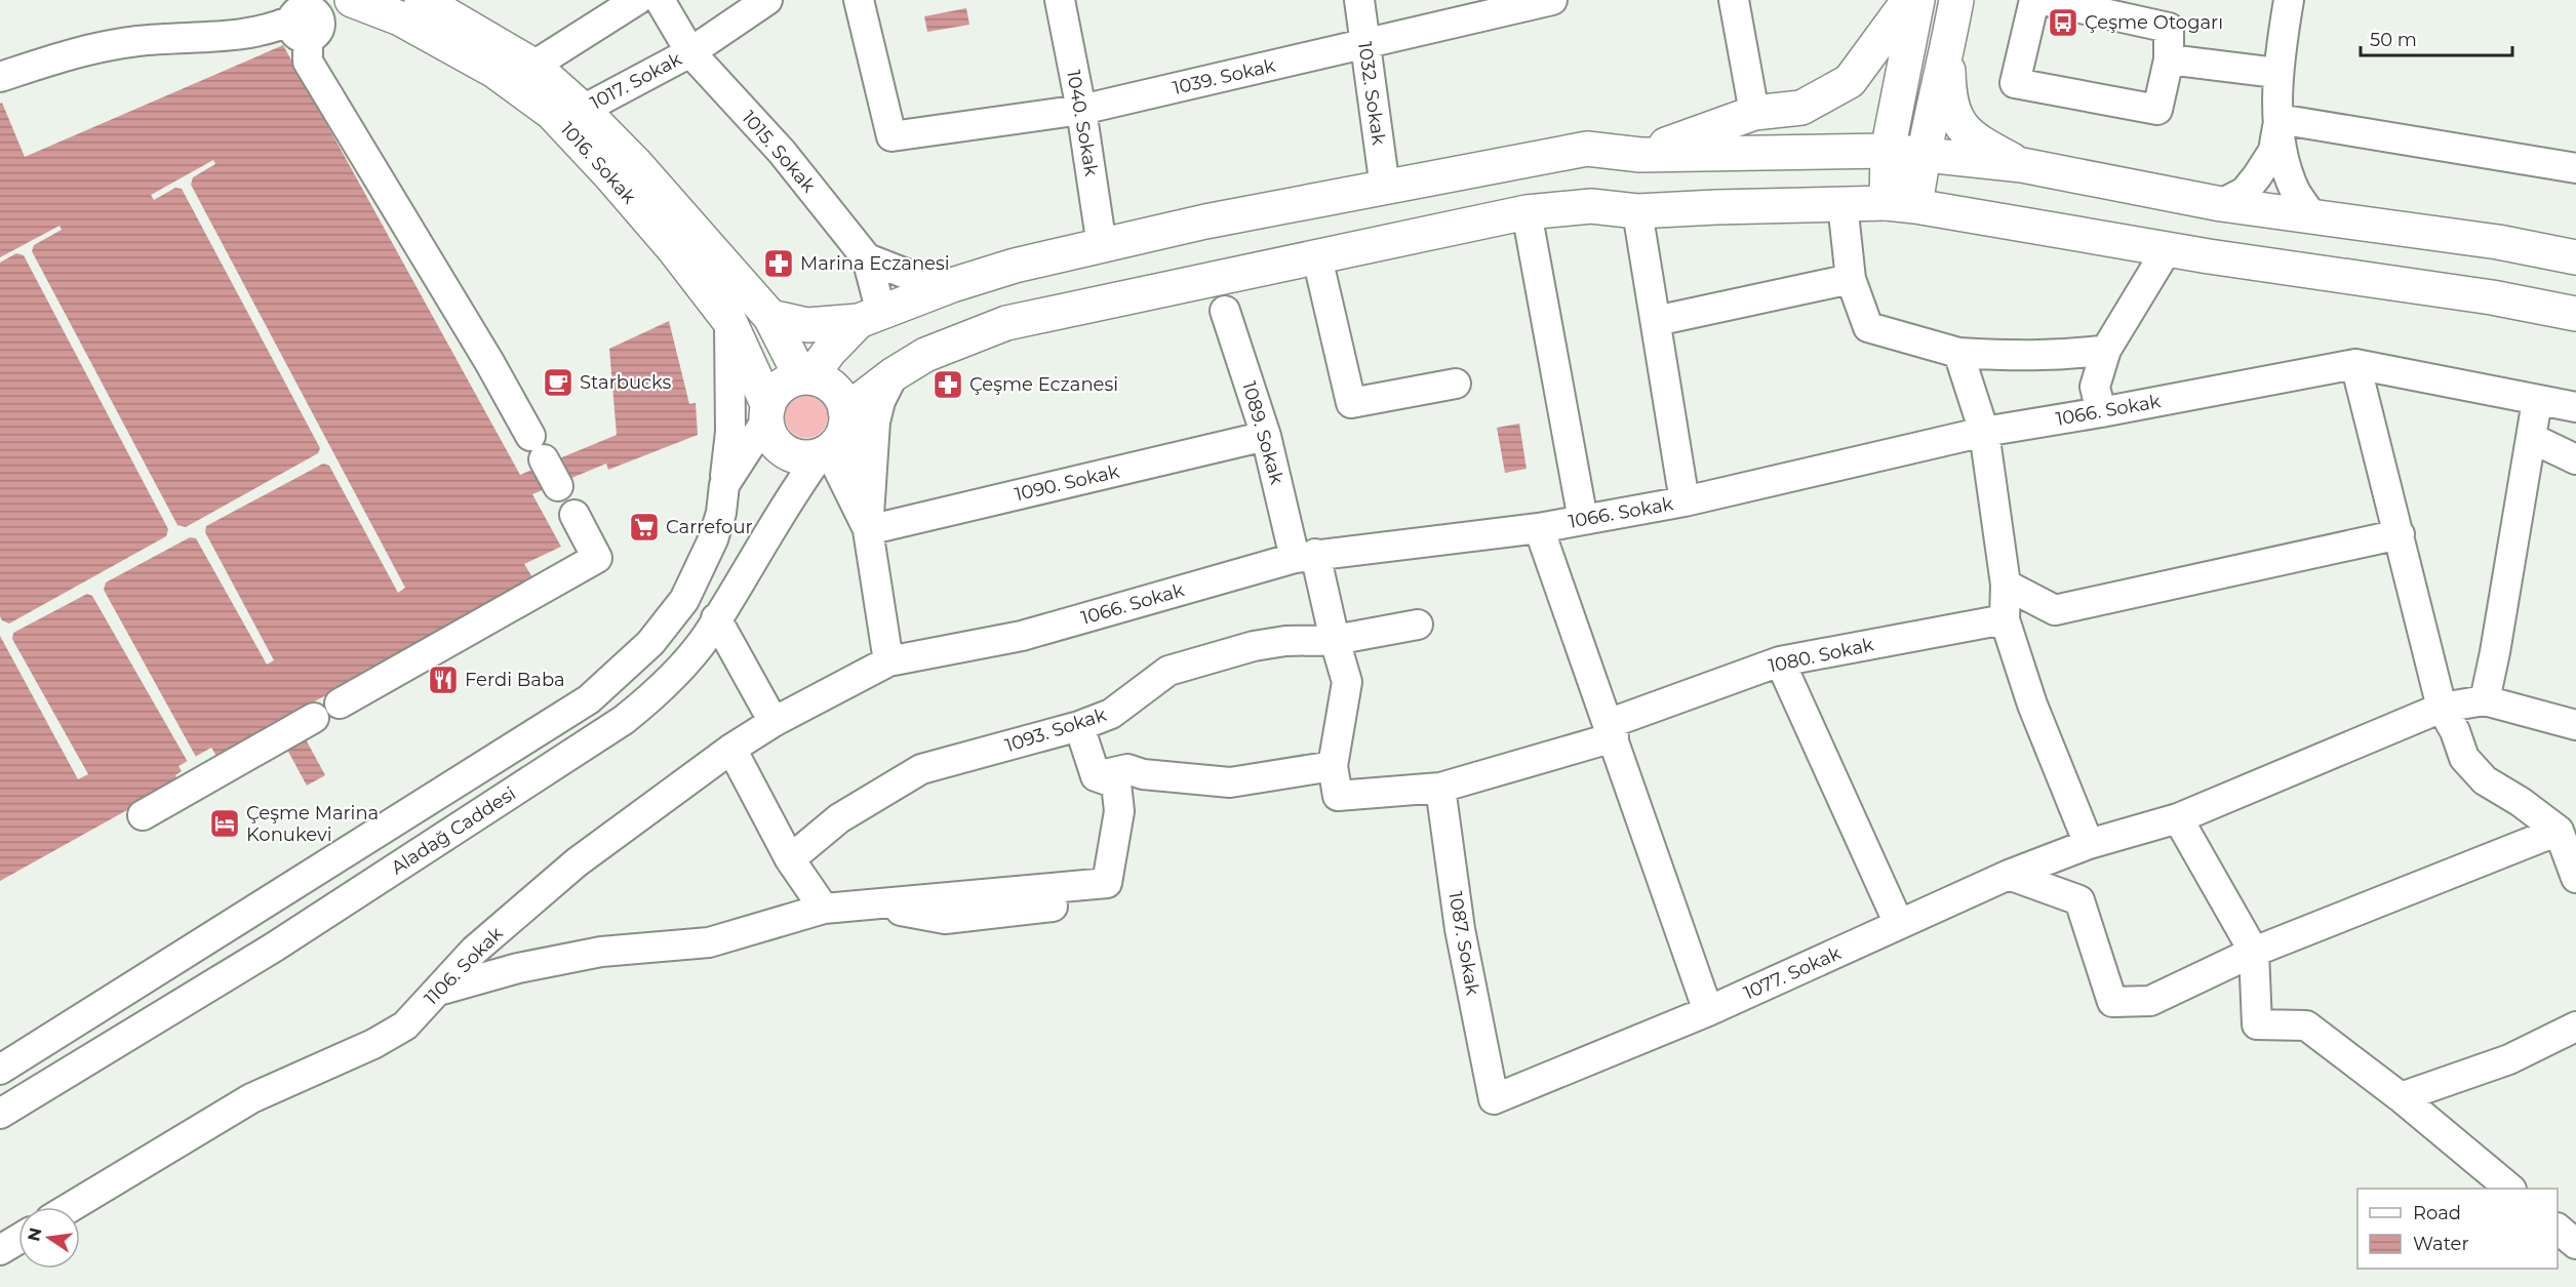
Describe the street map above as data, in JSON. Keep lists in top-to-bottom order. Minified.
{"streets":{"main road":["1016. Sokak"],"street":["1039. Sokak","1017. Sokak","1032. Sokak","1040. Sokak","1015. Sokak","1066. Sokak","1089. Sokak","1090. Sokak","1080. Sokak","1093. Sokak","Aladağ Caddesi","1087. Sokak","1106. Sokak","1077. Sokak"]},"crossings":[["1039. Sokak","1032. Sokak"],["1039. Sokak","1040. Sokak"],["1017. Sokak","1015. Sokak"],["1017. Sokak","1016. Sokak"],["1016. Sokak","Aladağ Caddesi"],["1066. Sokak","1089. Sokak"],["1066. Sokak","1106. Sokak"],["1089. Sokak","1090. Sokak"],["1089. Sokak","1080. Sokak"],["1089. Sokak","1093. Sokak"],["1089. Sokak","1087. Sokak"],["1080. Sokak","1087. Sokak"],["1087. Sokak","1077. Sokak"]],"places":{"bus stop":["Çeşme Otogarı"],"pharmacy":["Marina Eczanesi","Çeşme Eczanesi"],"cafe":["Starbucks"],"supermarket":["Carrefour"],"restaurant":["Ferdi Baba"],"hotel":["Çeşme Marina Konukevi"]},"legend":["Road","Water"],"scale_bar":"50 m","north":"left"}
